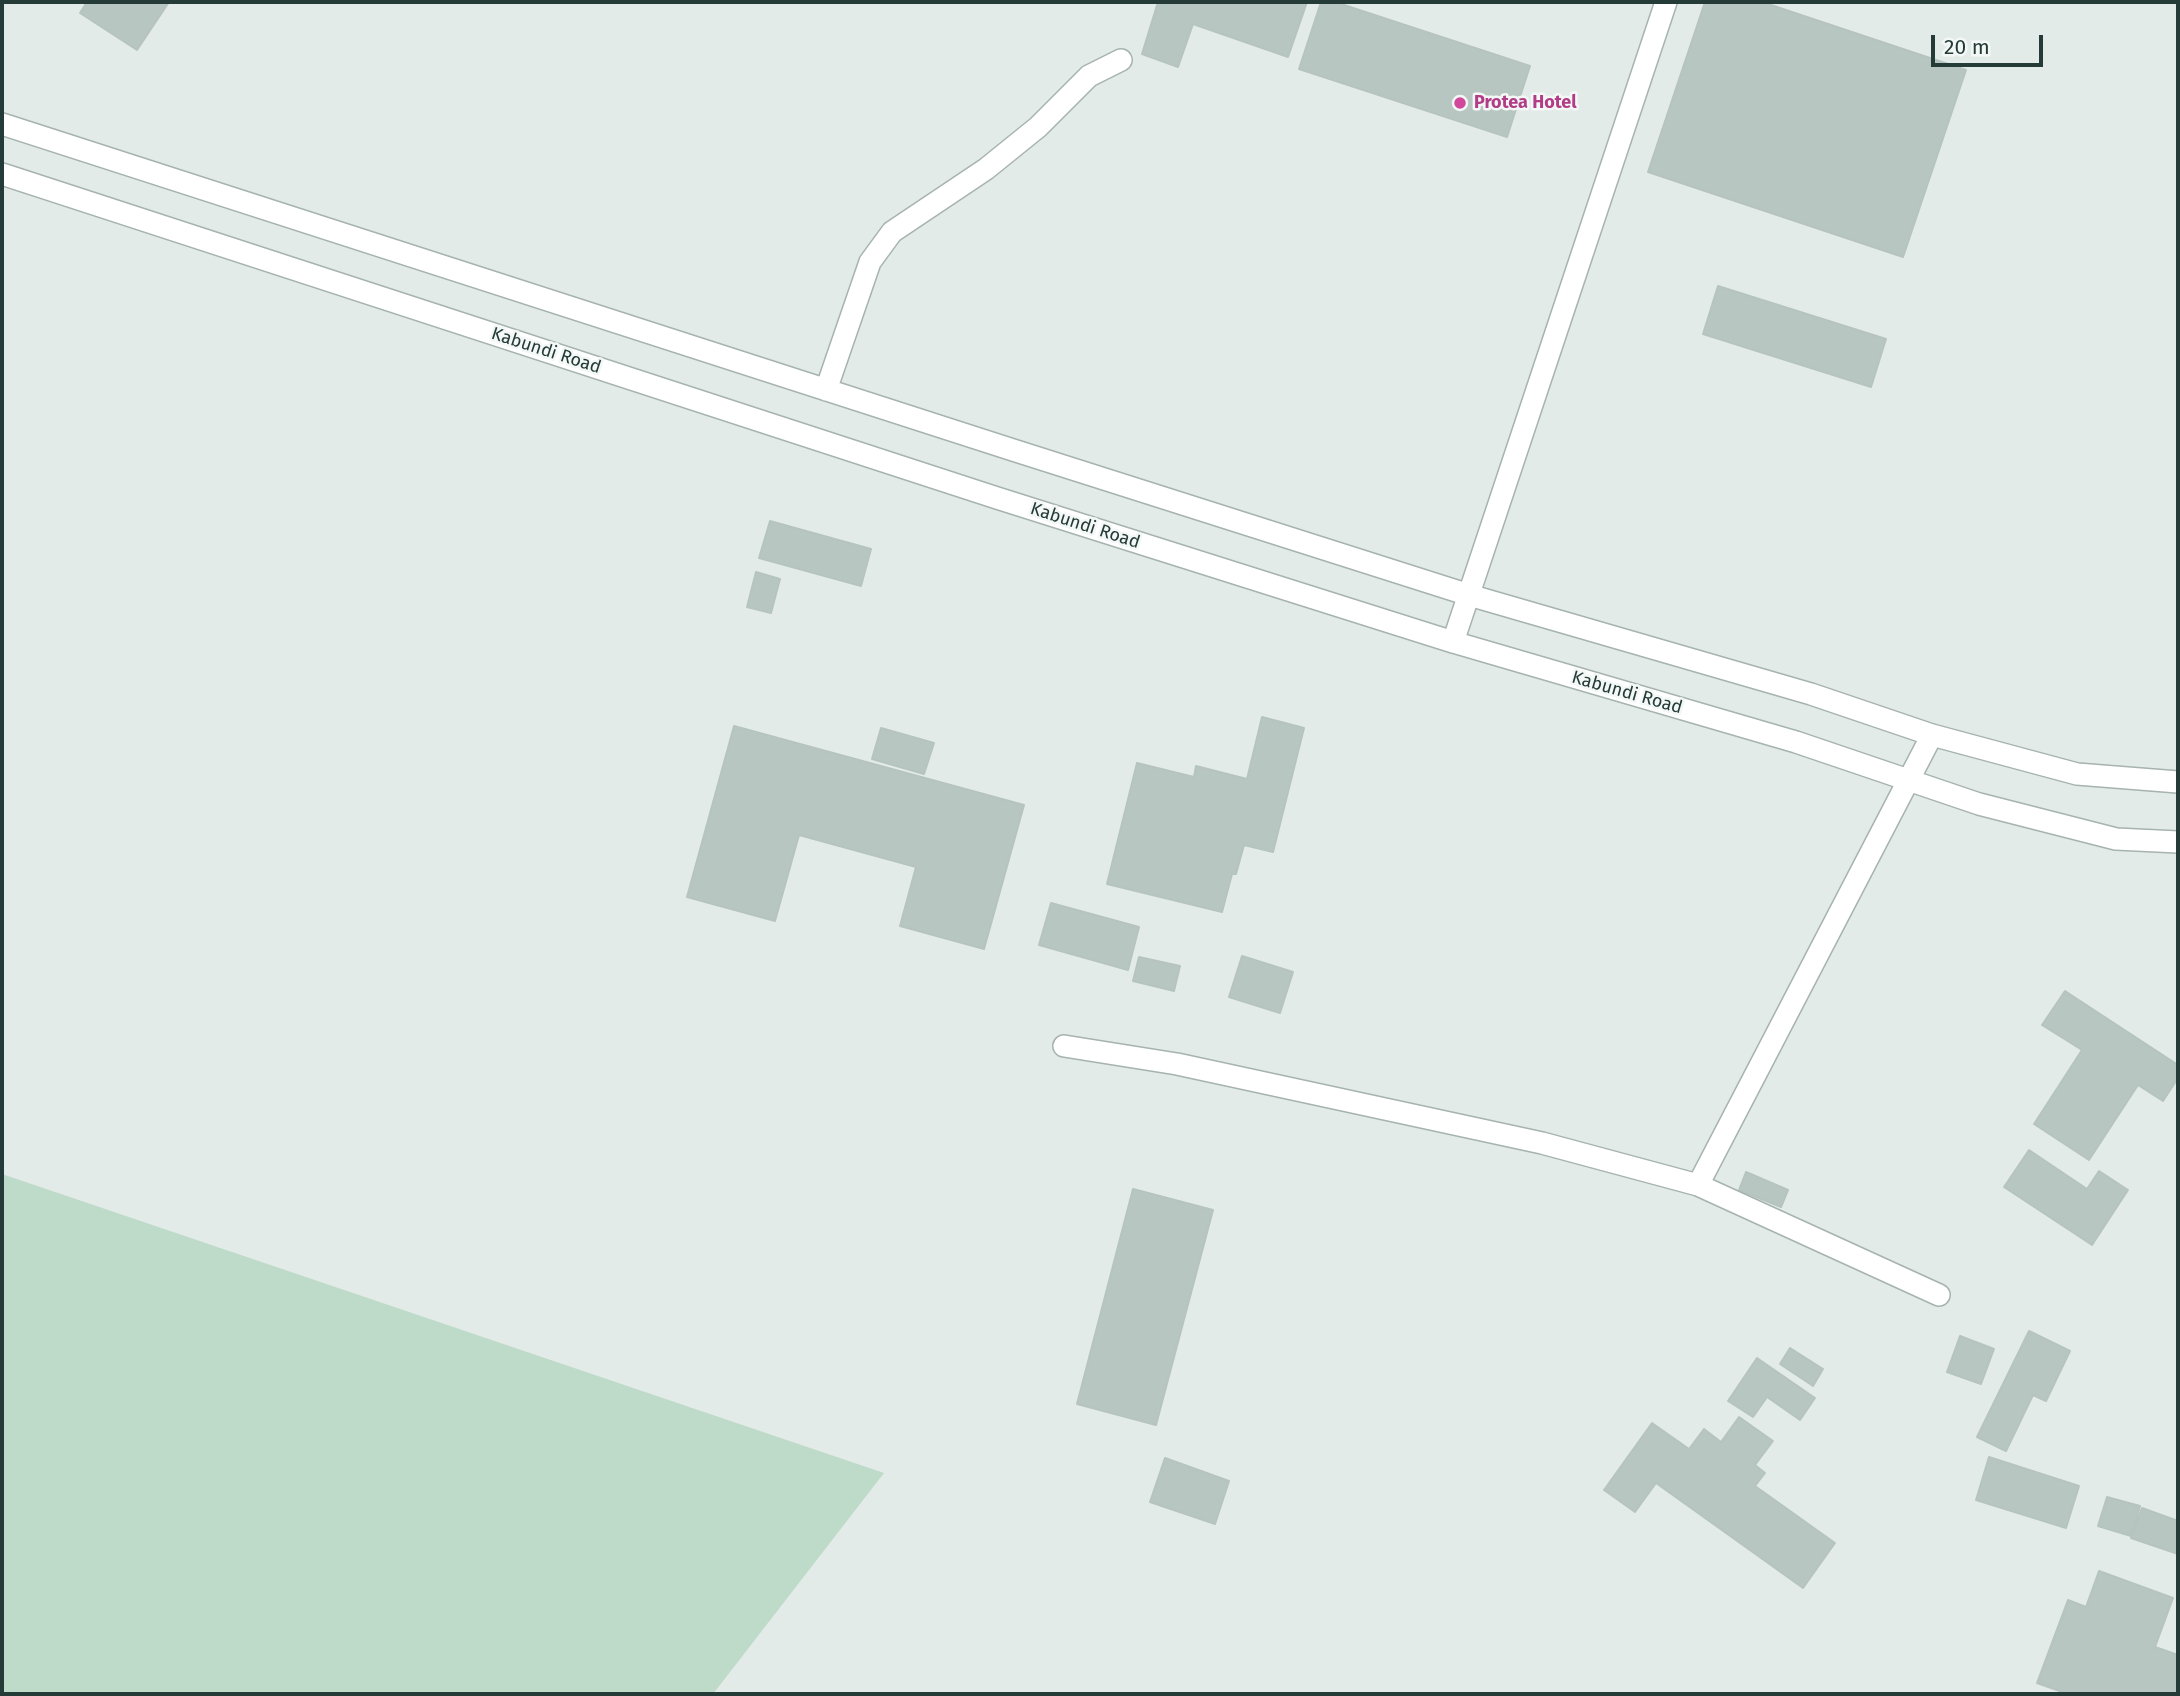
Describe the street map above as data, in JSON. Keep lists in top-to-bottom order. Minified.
{"streets":{"street":["Kabundi Road"]},"places":["Protea Hotel"],"scale_bar":"20 m"}
